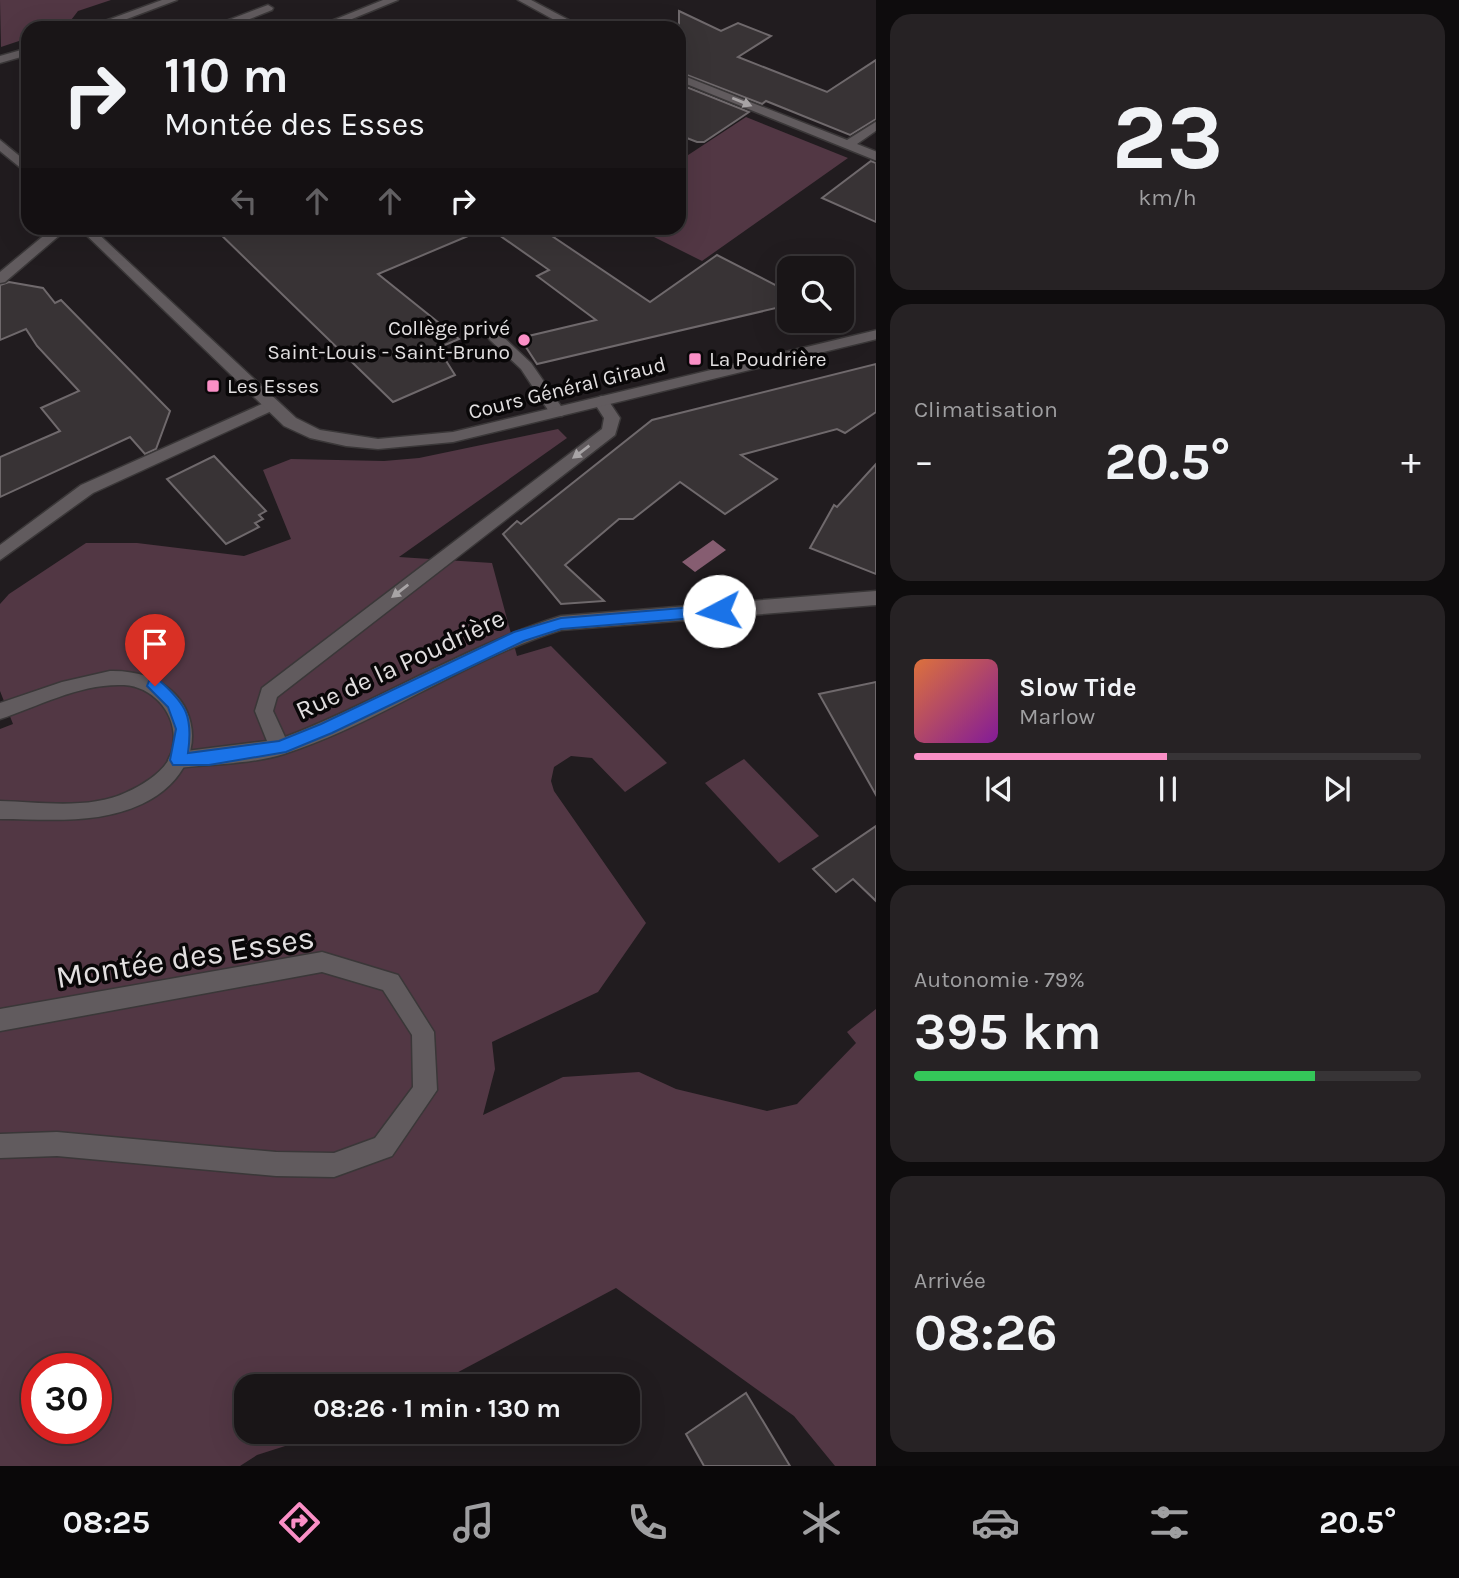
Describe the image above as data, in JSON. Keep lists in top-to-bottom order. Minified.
{"streets":{"street":["Cours Général Giraud","Rue de la Poudrière","Montée des Esses"]},"crossings":[["Cours Général Giraud","Rue de la Poudrière"]],"one_way":["Rue de la Poudrière"],"places":{"other":["Collège privé Saint-Louis - Saint-Bruno"],"transit":["La Poudrière","Les Esses"]},"page":{"tile":[["23","km/h"],"Climatisation",["Autonomie · 79%","395 km"],["Arrivée","08:26"]],"turn":["110 m","Montée des Esses"],"heat":["−","20.5°","+"],"song":["Slow Tide","Marlow"],"limit":"30","trip":"08:26 · 1 min · 130 m","tabs":["08:25","20.5°"]}}
